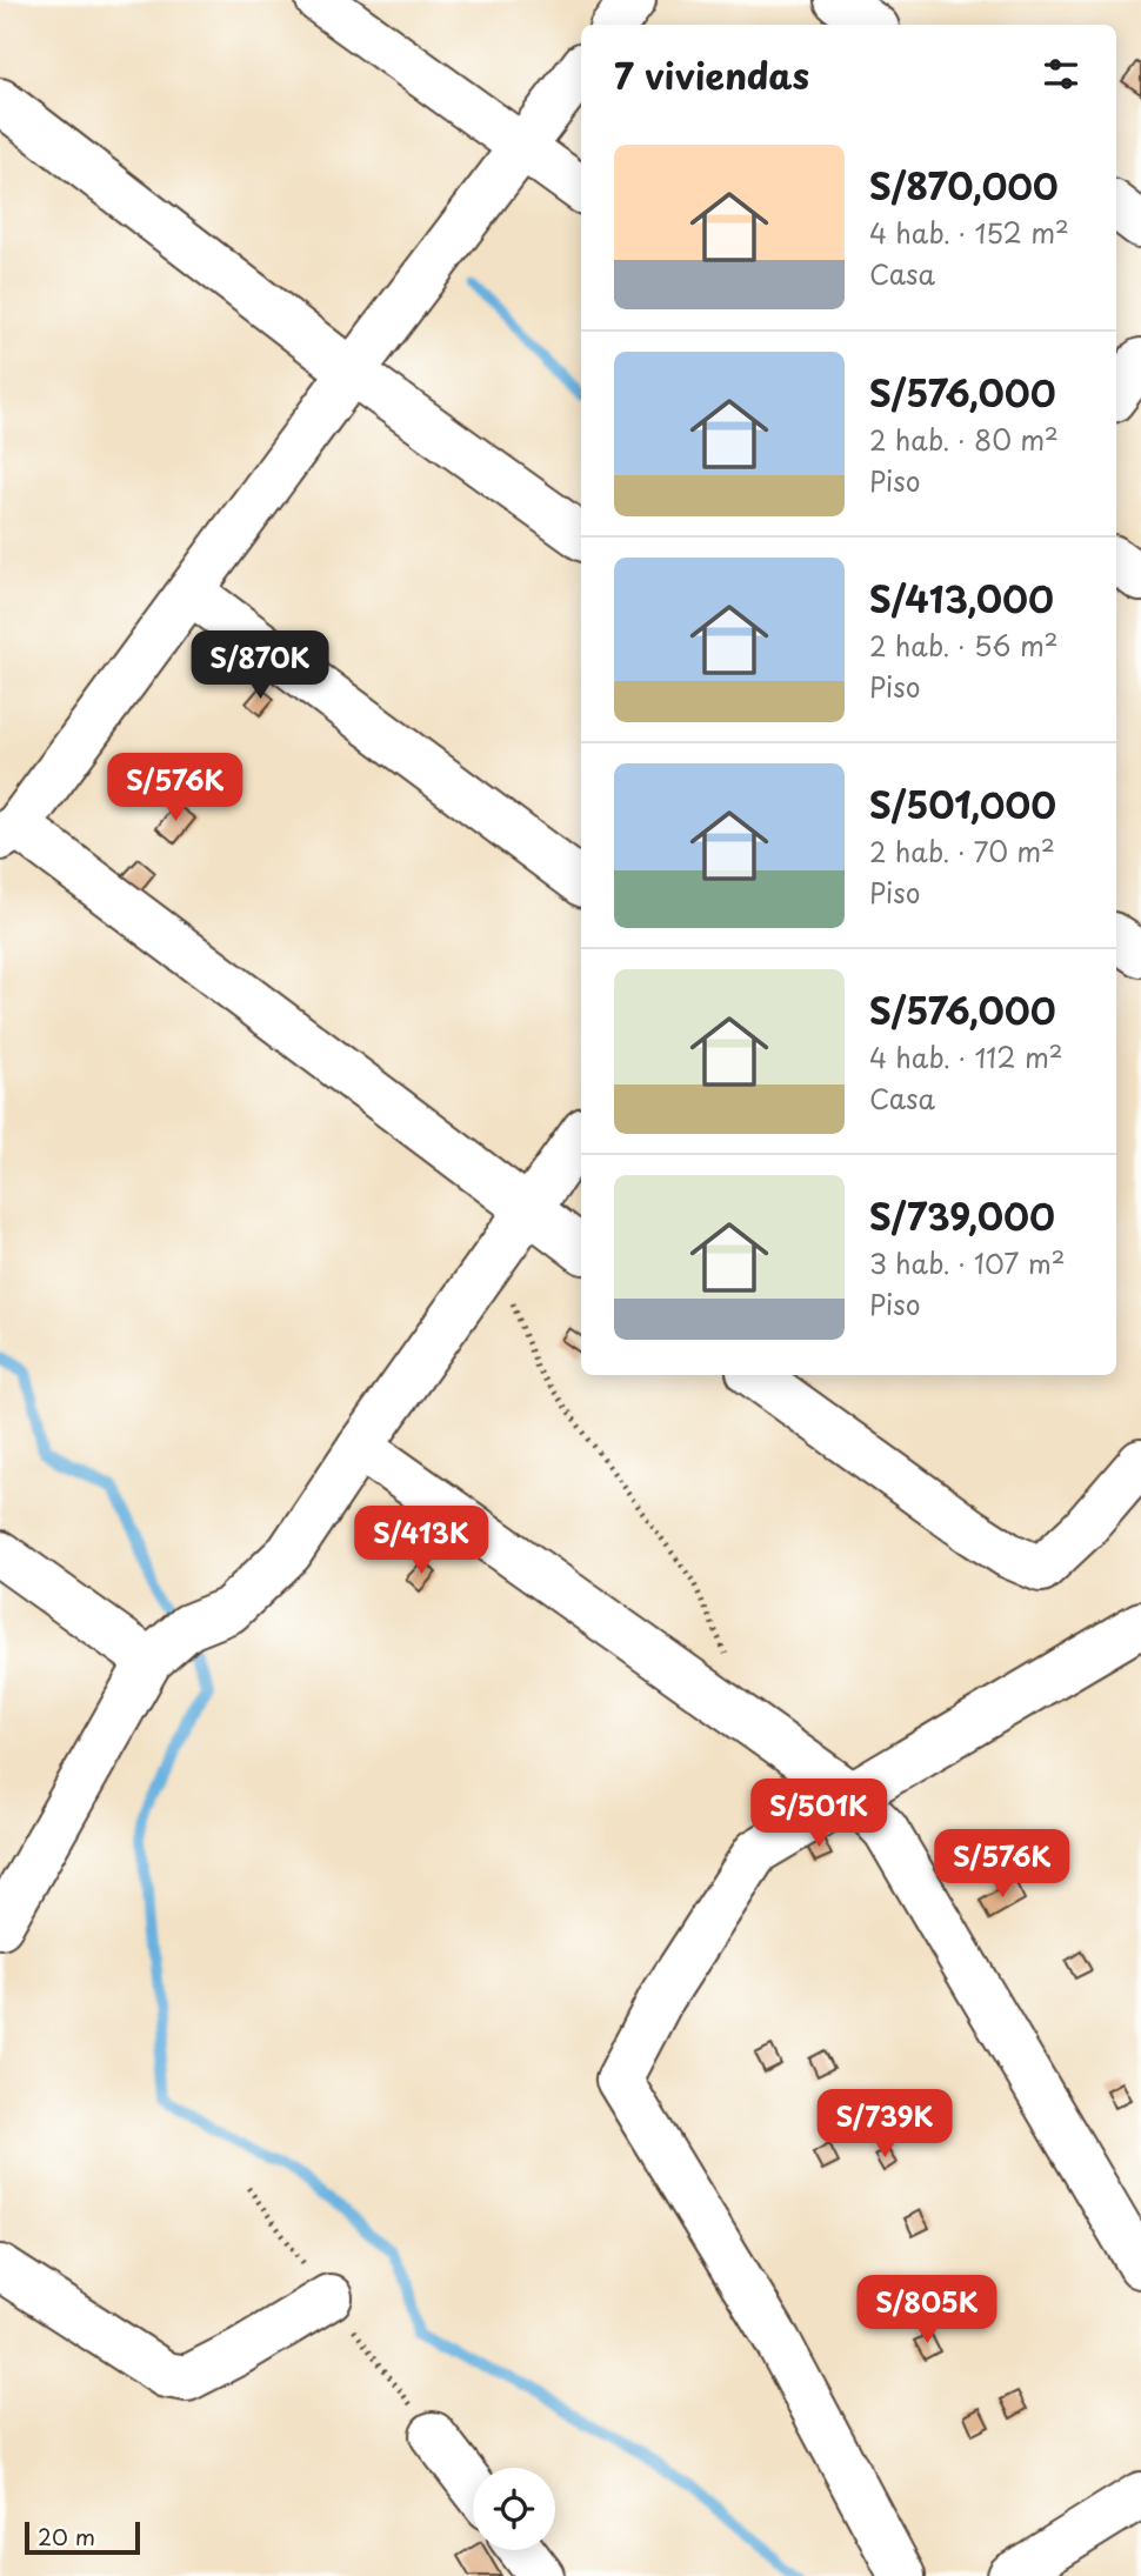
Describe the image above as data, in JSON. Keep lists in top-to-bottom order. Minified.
{"scale_bar":"20 m","page":{"heading":"7 viviendas","list":[{"name":"S/870,000","note":"4 hab. · 152 m² · Casa"},{"name":"S/576,000","note":"2 hab. · 80 m² · Piso"},{"name":"S/413,000","note":"2 hab. · 56 m² · Piso"},{"name":"S/501,000","note":"2 hab. · 70 m² · Piso"},{"name":"S/576,000","note":"4 hab. · 112 m² · Casa"},{"name":"S/739,000","note":"3 hab. · 107 m² · Piso"}],"price":["S/870K","S/576K","S/413K","S/501K","S/576K","S/739K","S/805K"],"scale":"20 m"}}
